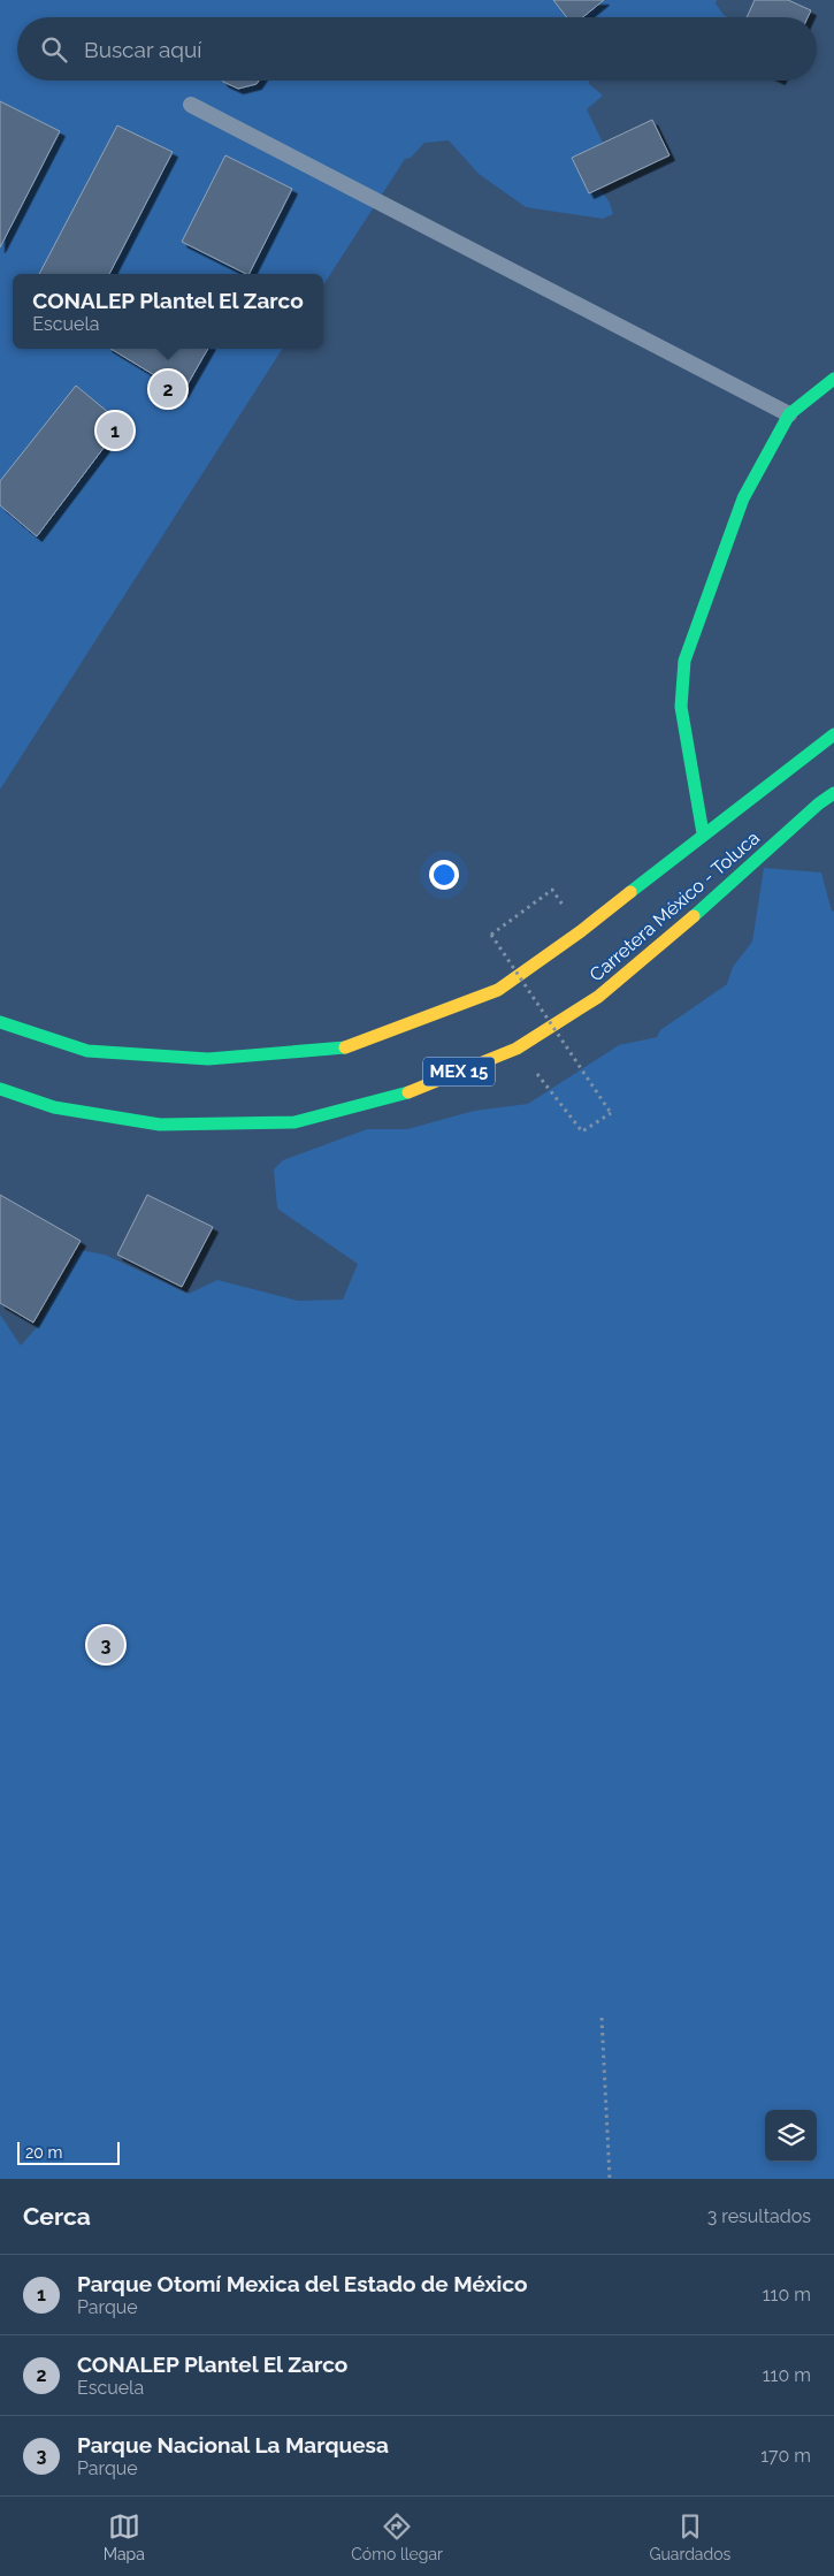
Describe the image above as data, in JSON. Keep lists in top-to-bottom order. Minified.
{"streets":{"main road":["Carretera México - Toluca","MEX 15"]},"scale_bar":"20 m","page":{"search":"Buscar aquí","popup":["CONALEP Plantel El Zarco","Escuela"],"pins":["2","1","3"],"scale":"20 m","heading":["Cerca","3 resultados"],"list":[{"mark":"1","name":"Parque Otomí Mexica del Estado de México","note":"Parque","value":"110 m"},{"mark":"2","name":"CONALEP Plantel El Zarco","note":"Escuela","value":"110 m"},{"mark":"3","name":"Parque Nacional La Marquesa","note":"Parque","value":"170 m"}],"nav":["Mapa","Cómo llegar","Guardados"]}}
